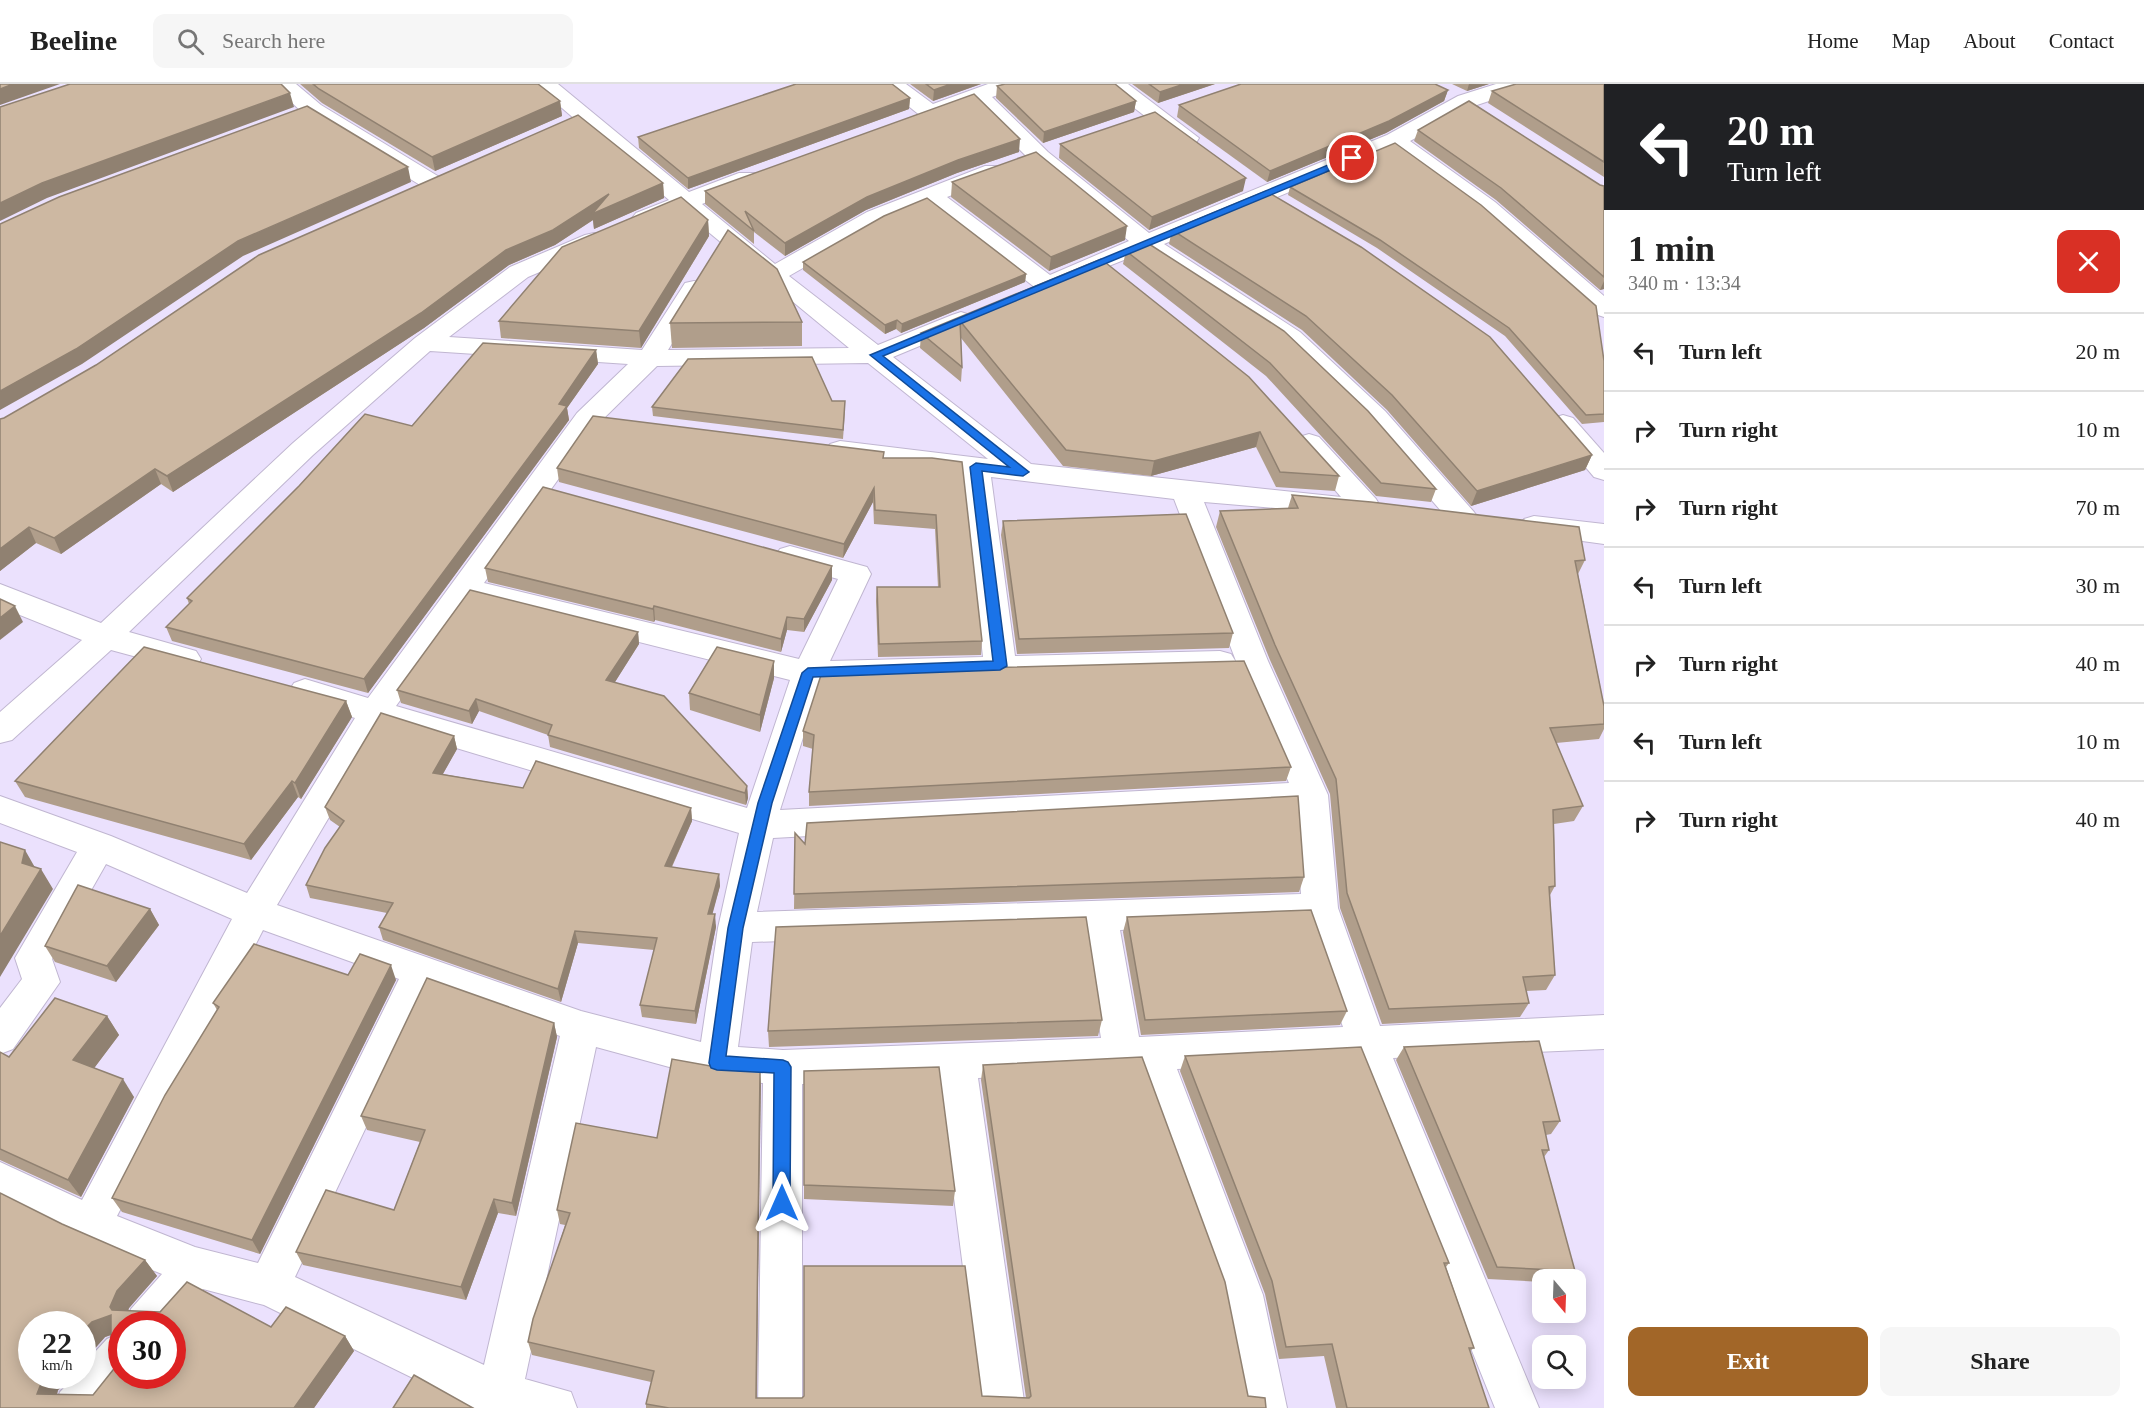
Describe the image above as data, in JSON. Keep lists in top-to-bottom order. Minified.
{"north":"bottom","page":{"header":"Beeline","search":"Search here","nav":["Home","Map","About","Contact"],"turn":["20 m","Turn left"],"heading":["1 min","340 m · 13:34"],"list":[{"name":"Turn left","value":"20 m"},{"name":"Turn right","value":"10 m"},{"name":"Turn right","value":"70 m"},{"name":"Turn left","value":"30 m"},{"name":"Turn right","value":"40 m"},{"name":"Turn left","value":"10 m"},{"name":"Turn right","value":"40 m"}],"speed":"22 km/h","limit":"30","buttons":["Exit","Share"]}}
